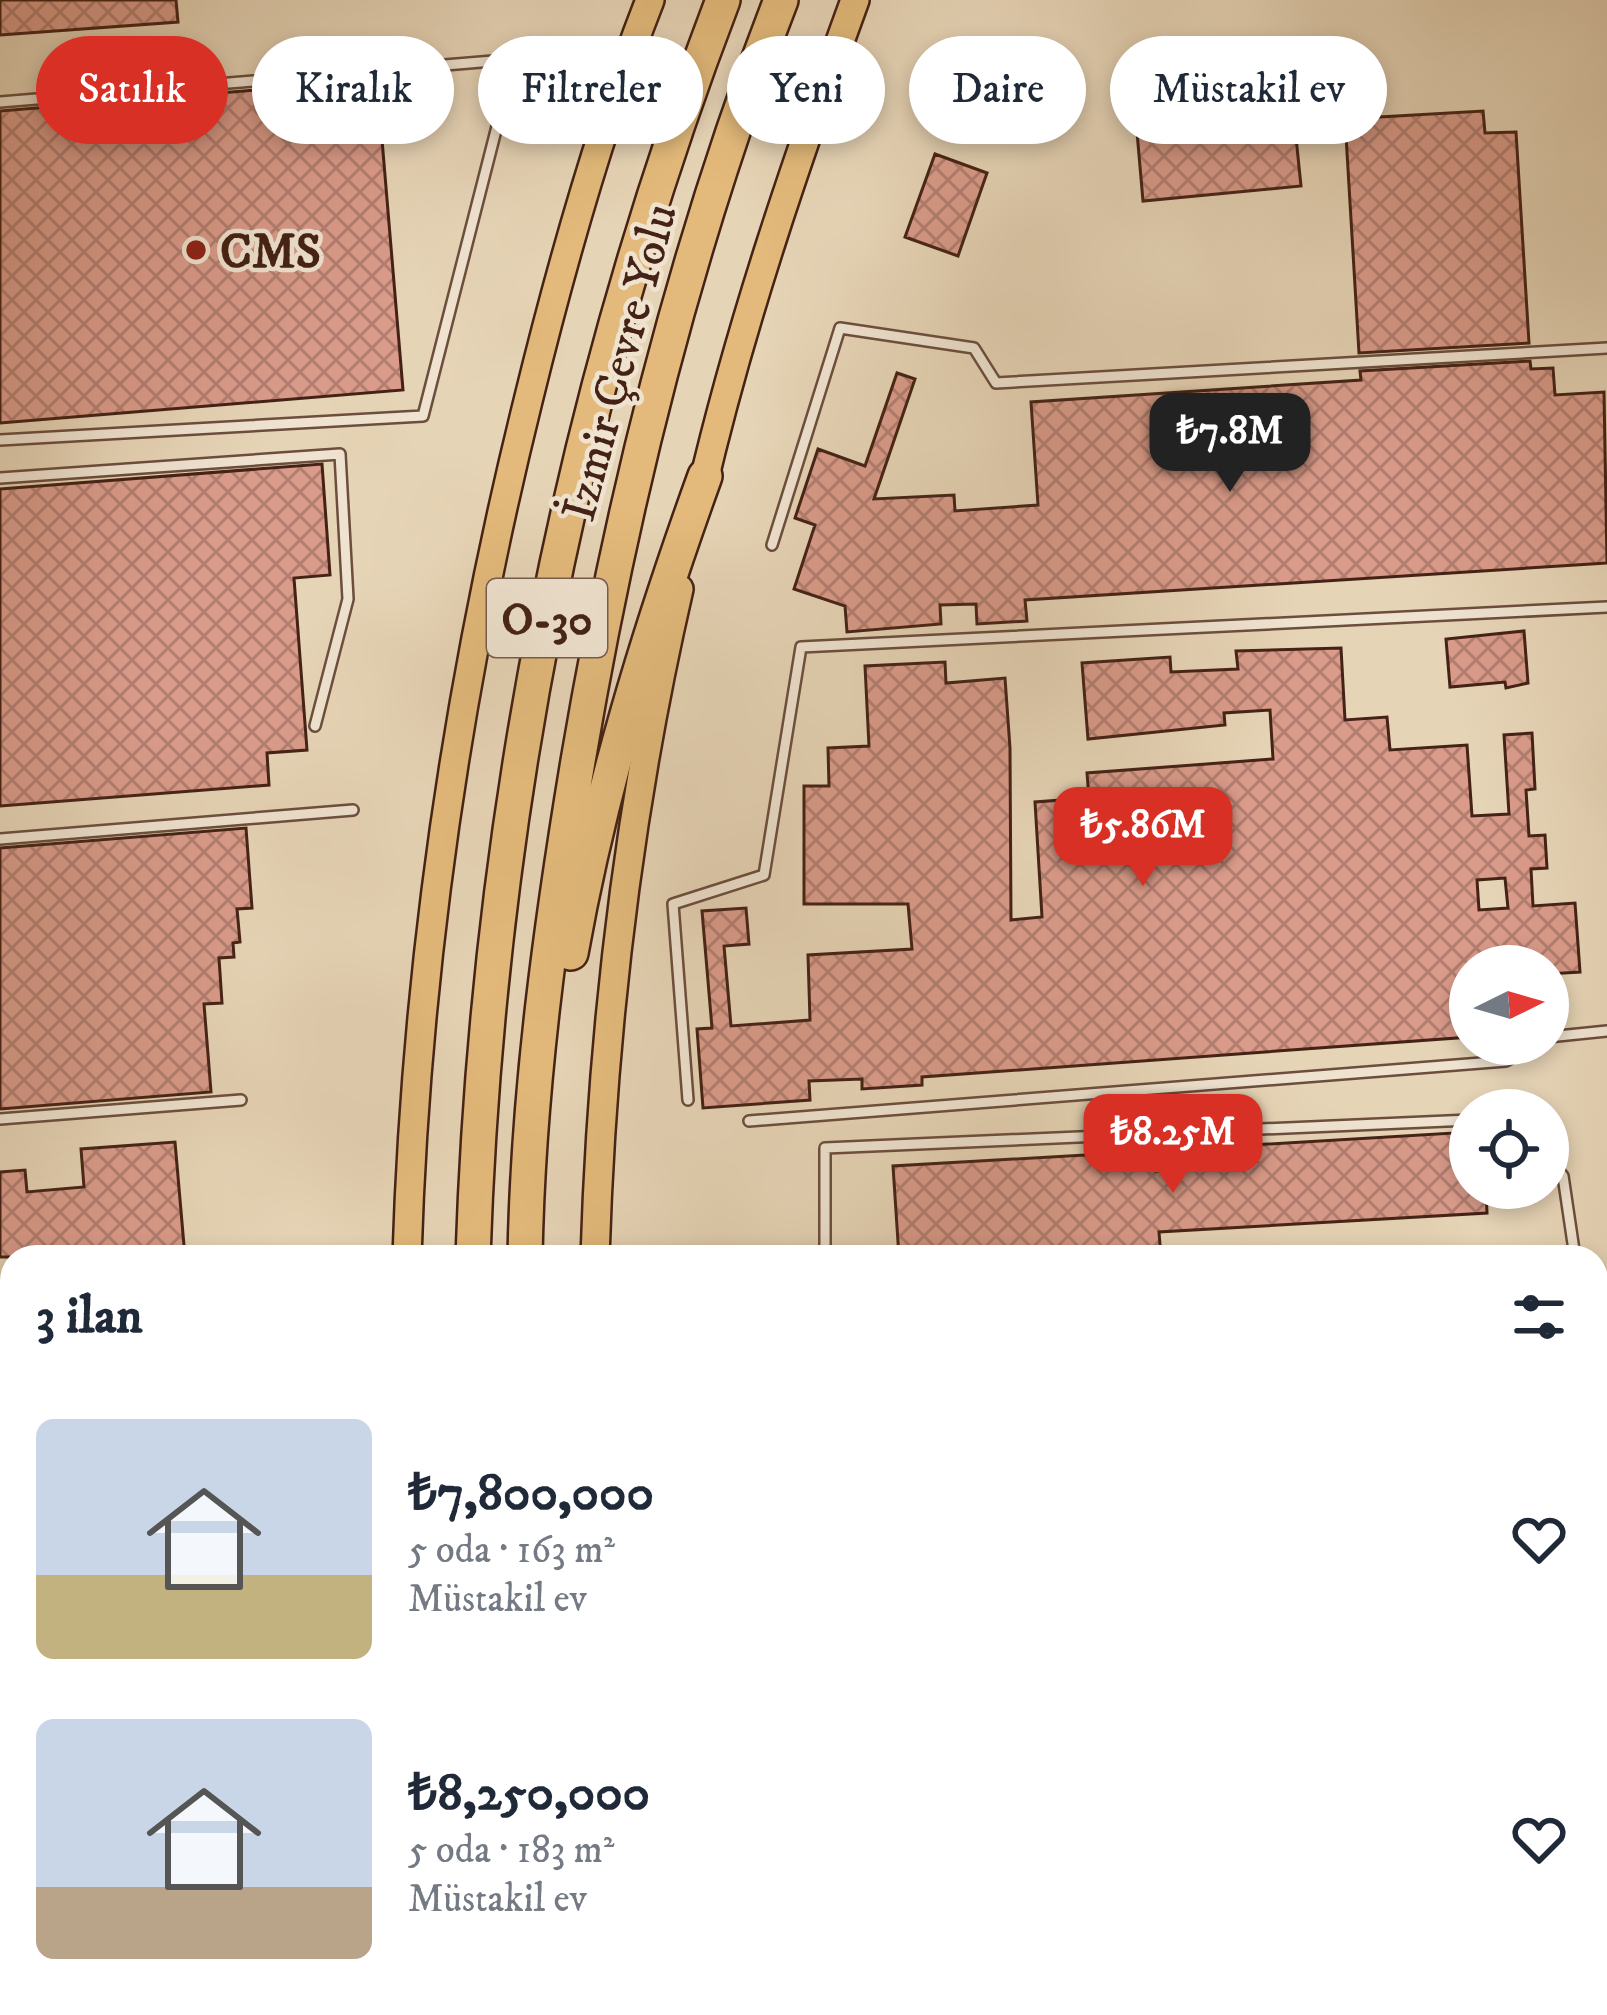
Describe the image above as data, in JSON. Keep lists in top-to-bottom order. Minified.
{"streets":{"highway":["İzmir Çevre Yolu","O-30"]},"places":["CMS"],"north":"right","page":{"chip":["Satılık","Kiralık","Filtreler","Yeni","Daire","Müstakil ev"],"price":["₺7.8M","₺5.86M","₺8.25M"],"heading":"3 ilan","list":[{"name":"₺7,800,000","note":"5 oda · 163 m² · Müstakil ev"},{"name":"₺8,250,000","note":"5 oda · 183 m² · Müstakil ev"}]}}
